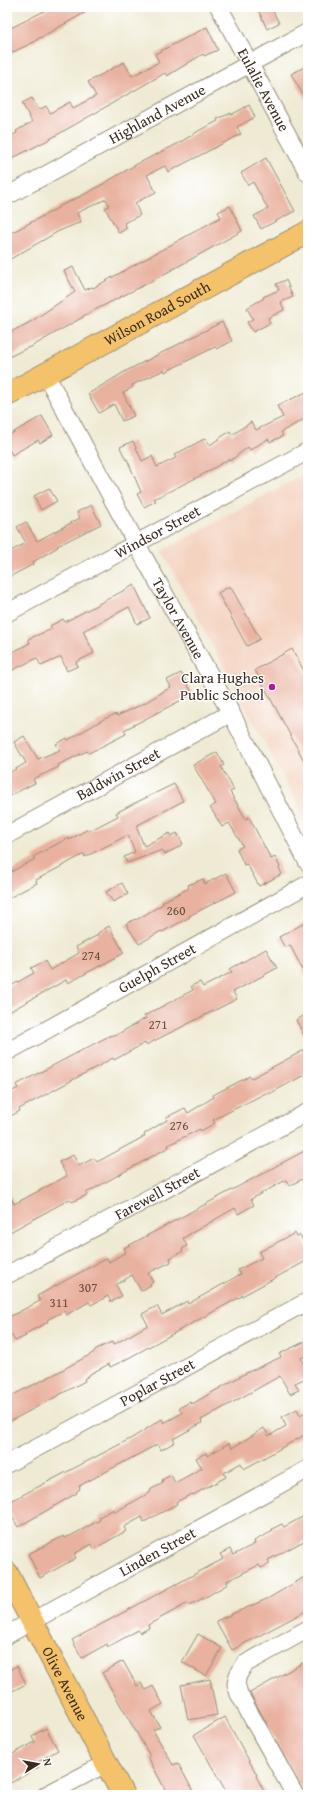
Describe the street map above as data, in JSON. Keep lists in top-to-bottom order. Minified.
{"streets":{"main road":["Wilson Road South","Olive Avenue"],"street":["Eulalie Avenue","Highland Avenue","Windsor Street","Taylor Avenue","Baldwin Street","Guelph Street","Farewell Street","Poplar Street","Linden Street"]},"crossings":[["Eulalie Avenue","Highland Avenue"],["Wilson Road South","Taylor Avenue"],["Windsor Street","Taylor Avenue"],["Taylor Avenue","Baldwin Street"],["Linden Street","Olive Avenue"]],"places":["Clara Hughes Public School"],"house_numbers":["260","274","271","276","307","311"],"north":"right"}
